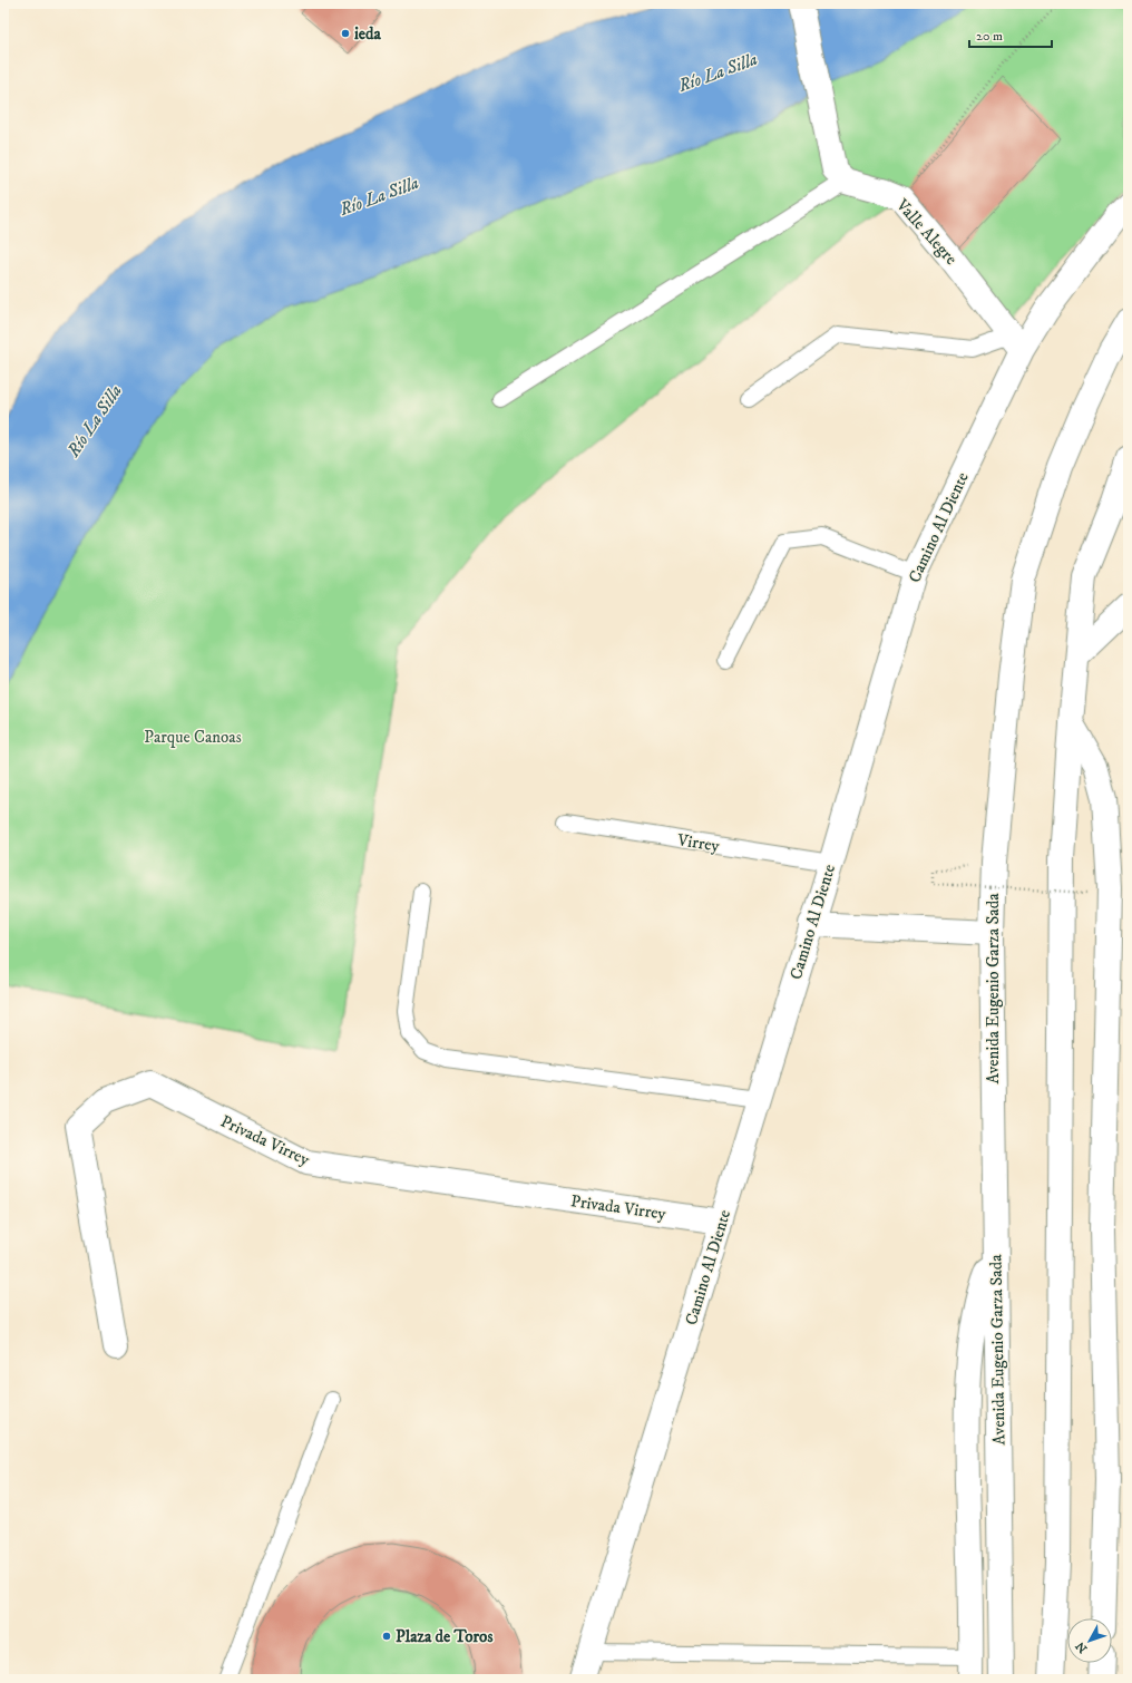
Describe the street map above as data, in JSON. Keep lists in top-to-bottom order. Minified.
{"streets":{"main road":["Valle Alegre","Camino Al Diente","Avenida Eugenio Garza Sada","Privada Virrey"],"lane":["Virrey"]},"crossings":[["Valle Alegre","Camino Al Diente"],["Camino Al Diente","Virrey"],["Camino Al Diente","Privada Virrey"]],"water":["Río La Silla"],"parks":["Parque Canoas"],"places":["ieda","Plaza de Toros"],"scale_bar":"20 m","north":"bottom left"}
